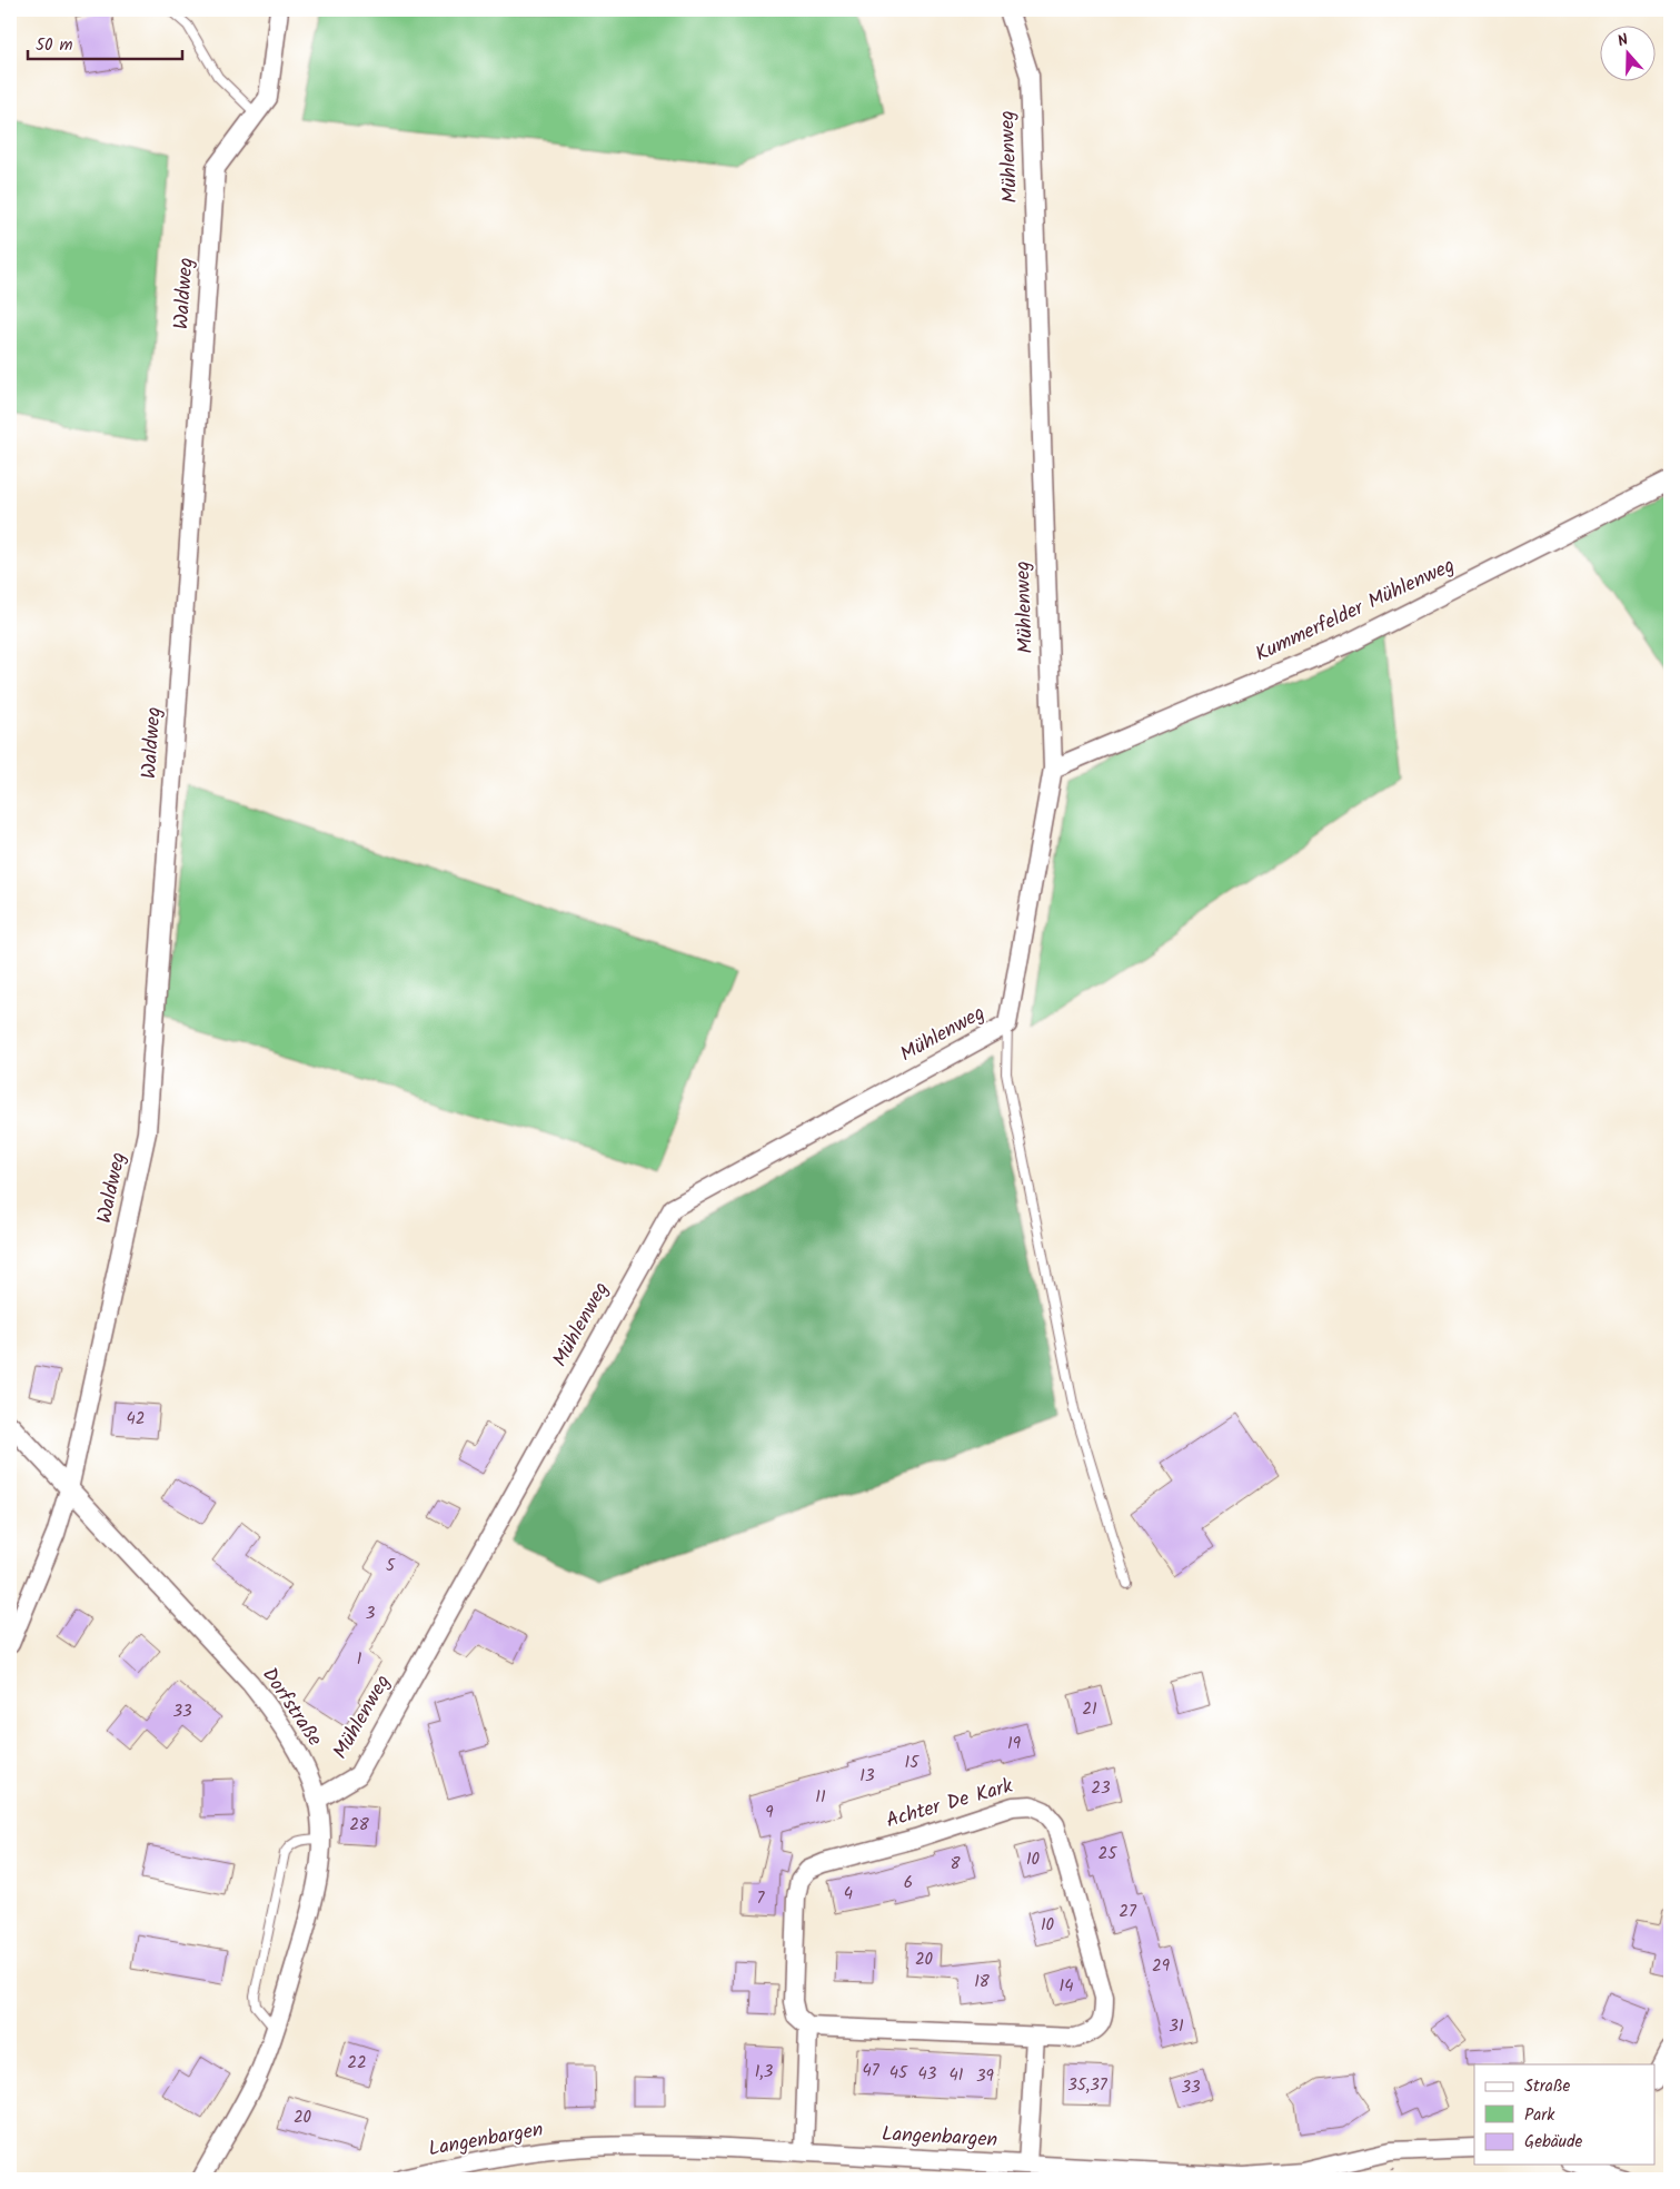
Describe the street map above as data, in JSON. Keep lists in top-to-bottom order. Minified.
{"streets":{"street":["Mühlenweg","Waldweg","Kummerfelder Mühlenweg","Dorfstraße","Achter De Kark","Langenbargen"]},"crossings":[["Mühlenweg","Kummerfelder Mühlenweg"],["Mühlenweg","Dorfstraße"],["Waldweg","Dorfstraße"]],"house_numbers":["42","5","3","1","21","33","19","15","13","23","11","9","28","25","10","8","6","4","7","27","10","20","29","18","14","31","22","47","1,3","45","43","41","39","35,37","33","20"],"legend":["Straße","Park","Gebäude"],"scale_bar":"50 m","north":"top"}
